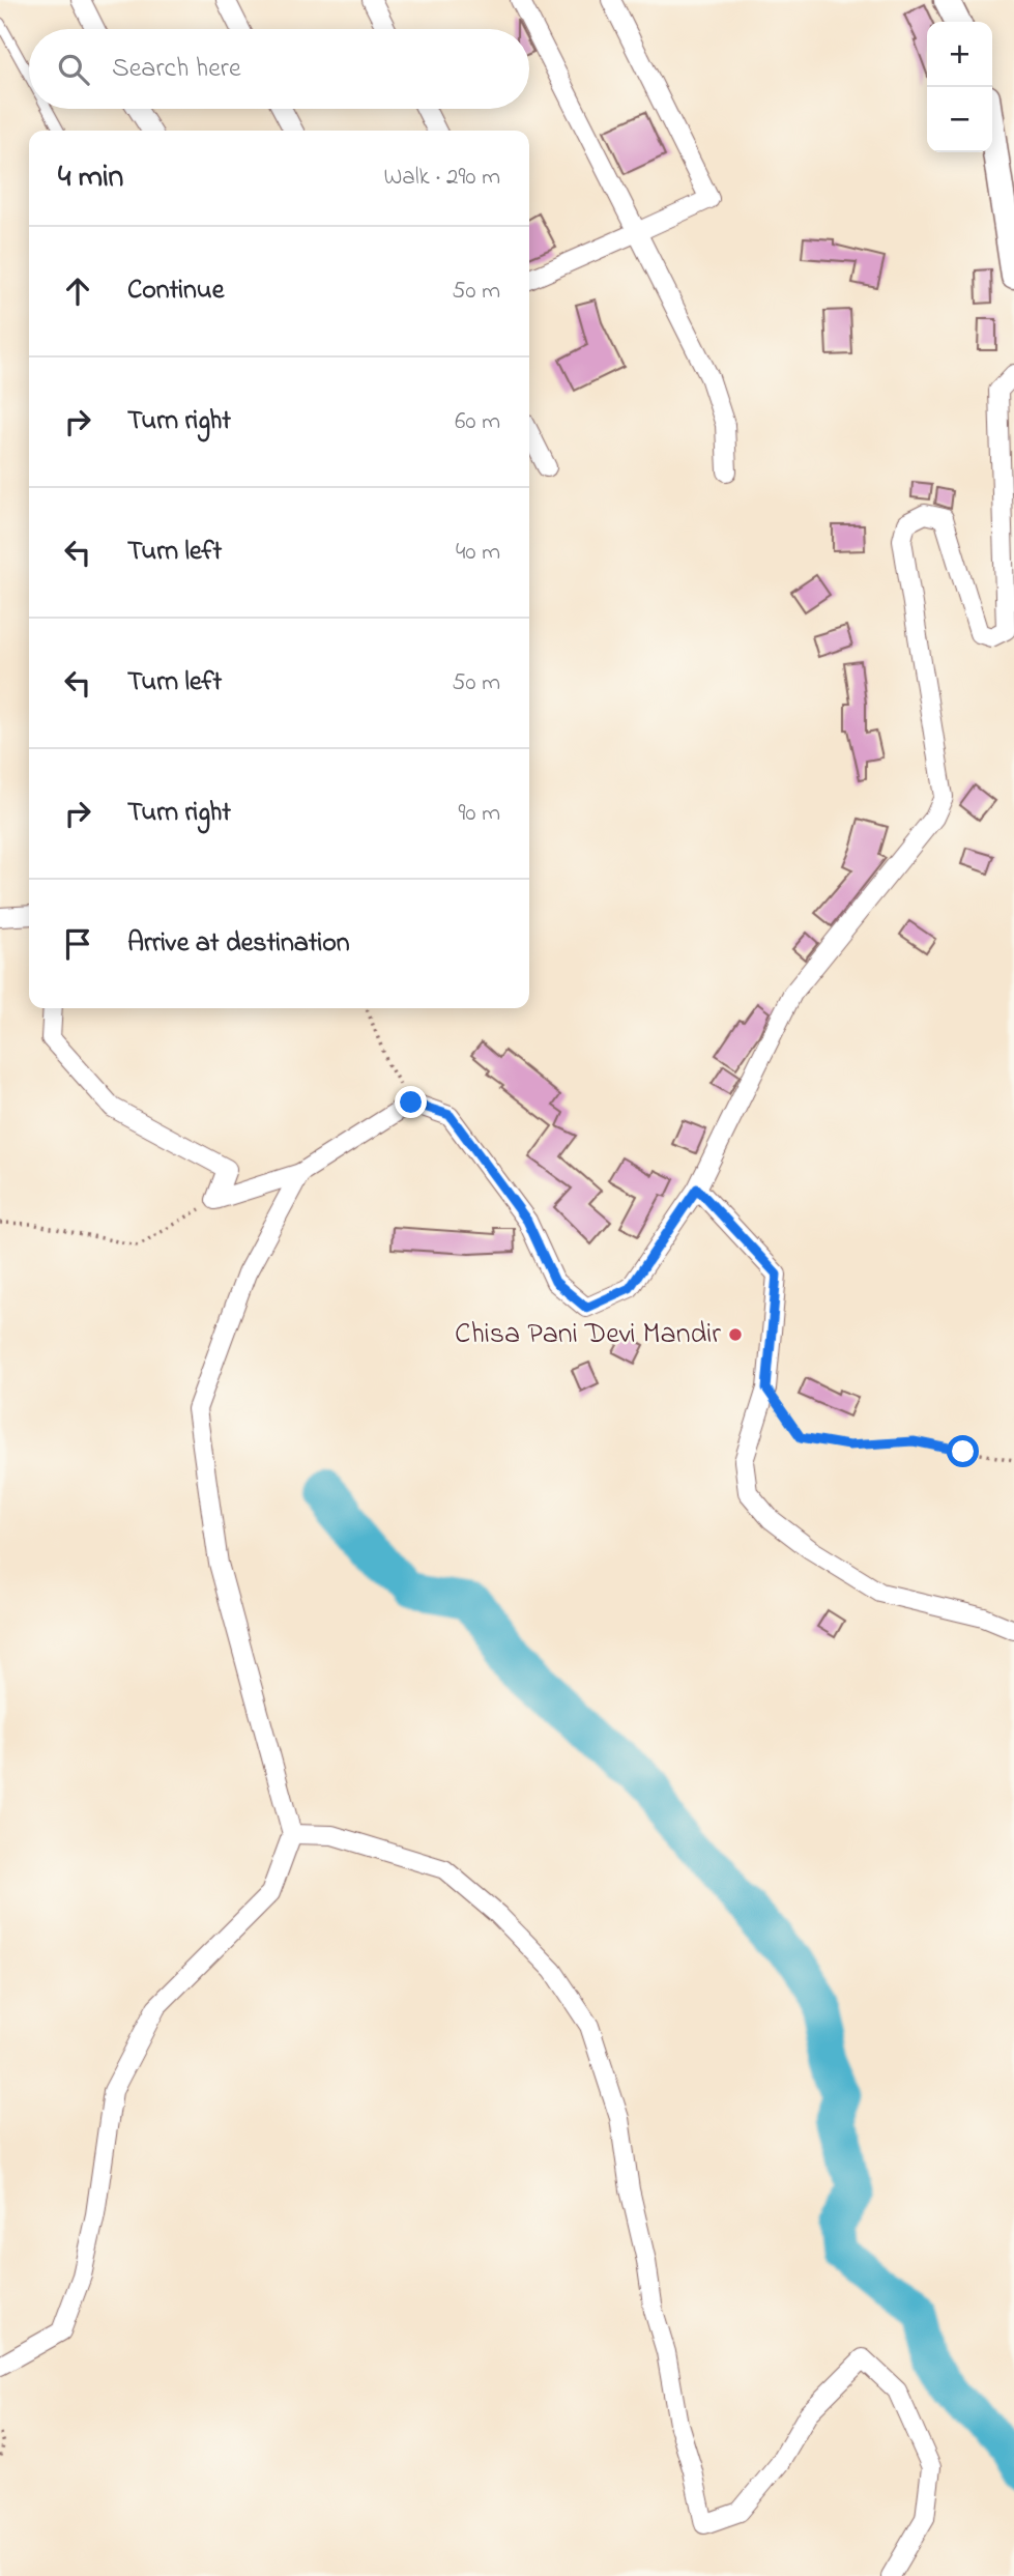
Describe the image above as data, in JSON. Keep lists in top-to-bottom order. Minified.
{"places":["Chisa Pani Devi Mandir"],"page":{"map_buttons":["+","−"],"search":"Search here","heading":["4 min","Walk · 290 m"],"list":[["Continue","50 m"],["Turn right","60 m"],["Turn left","40 m"],["Turn left","50 m"],["Turn right","90 m"],"Arrive at destination"]}}
